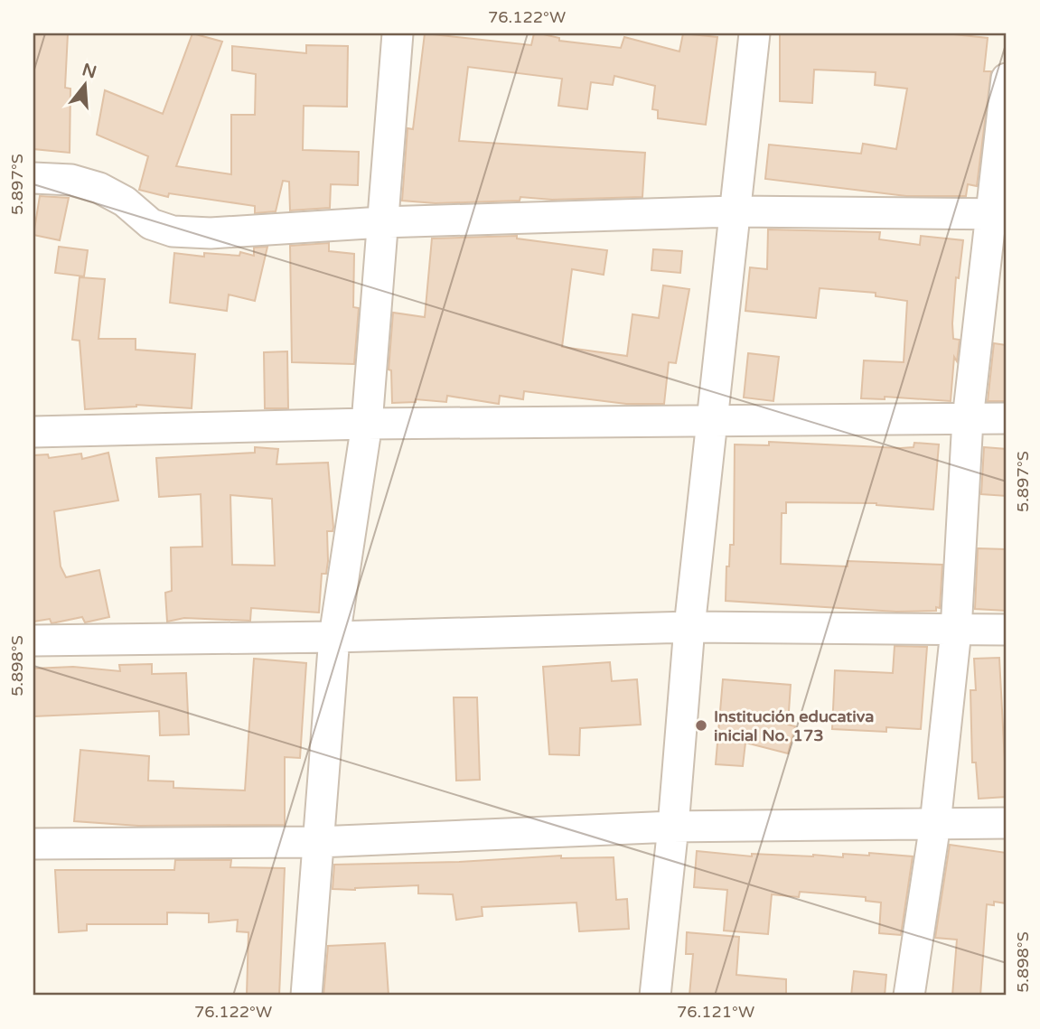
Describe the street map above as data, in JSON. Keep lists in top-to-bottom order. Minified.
{"places":["Institución educativa inicial No. 173"],"north":"top","coordinates":["76.122°W","5.897°S","5.898°S","76.121°W"]}
